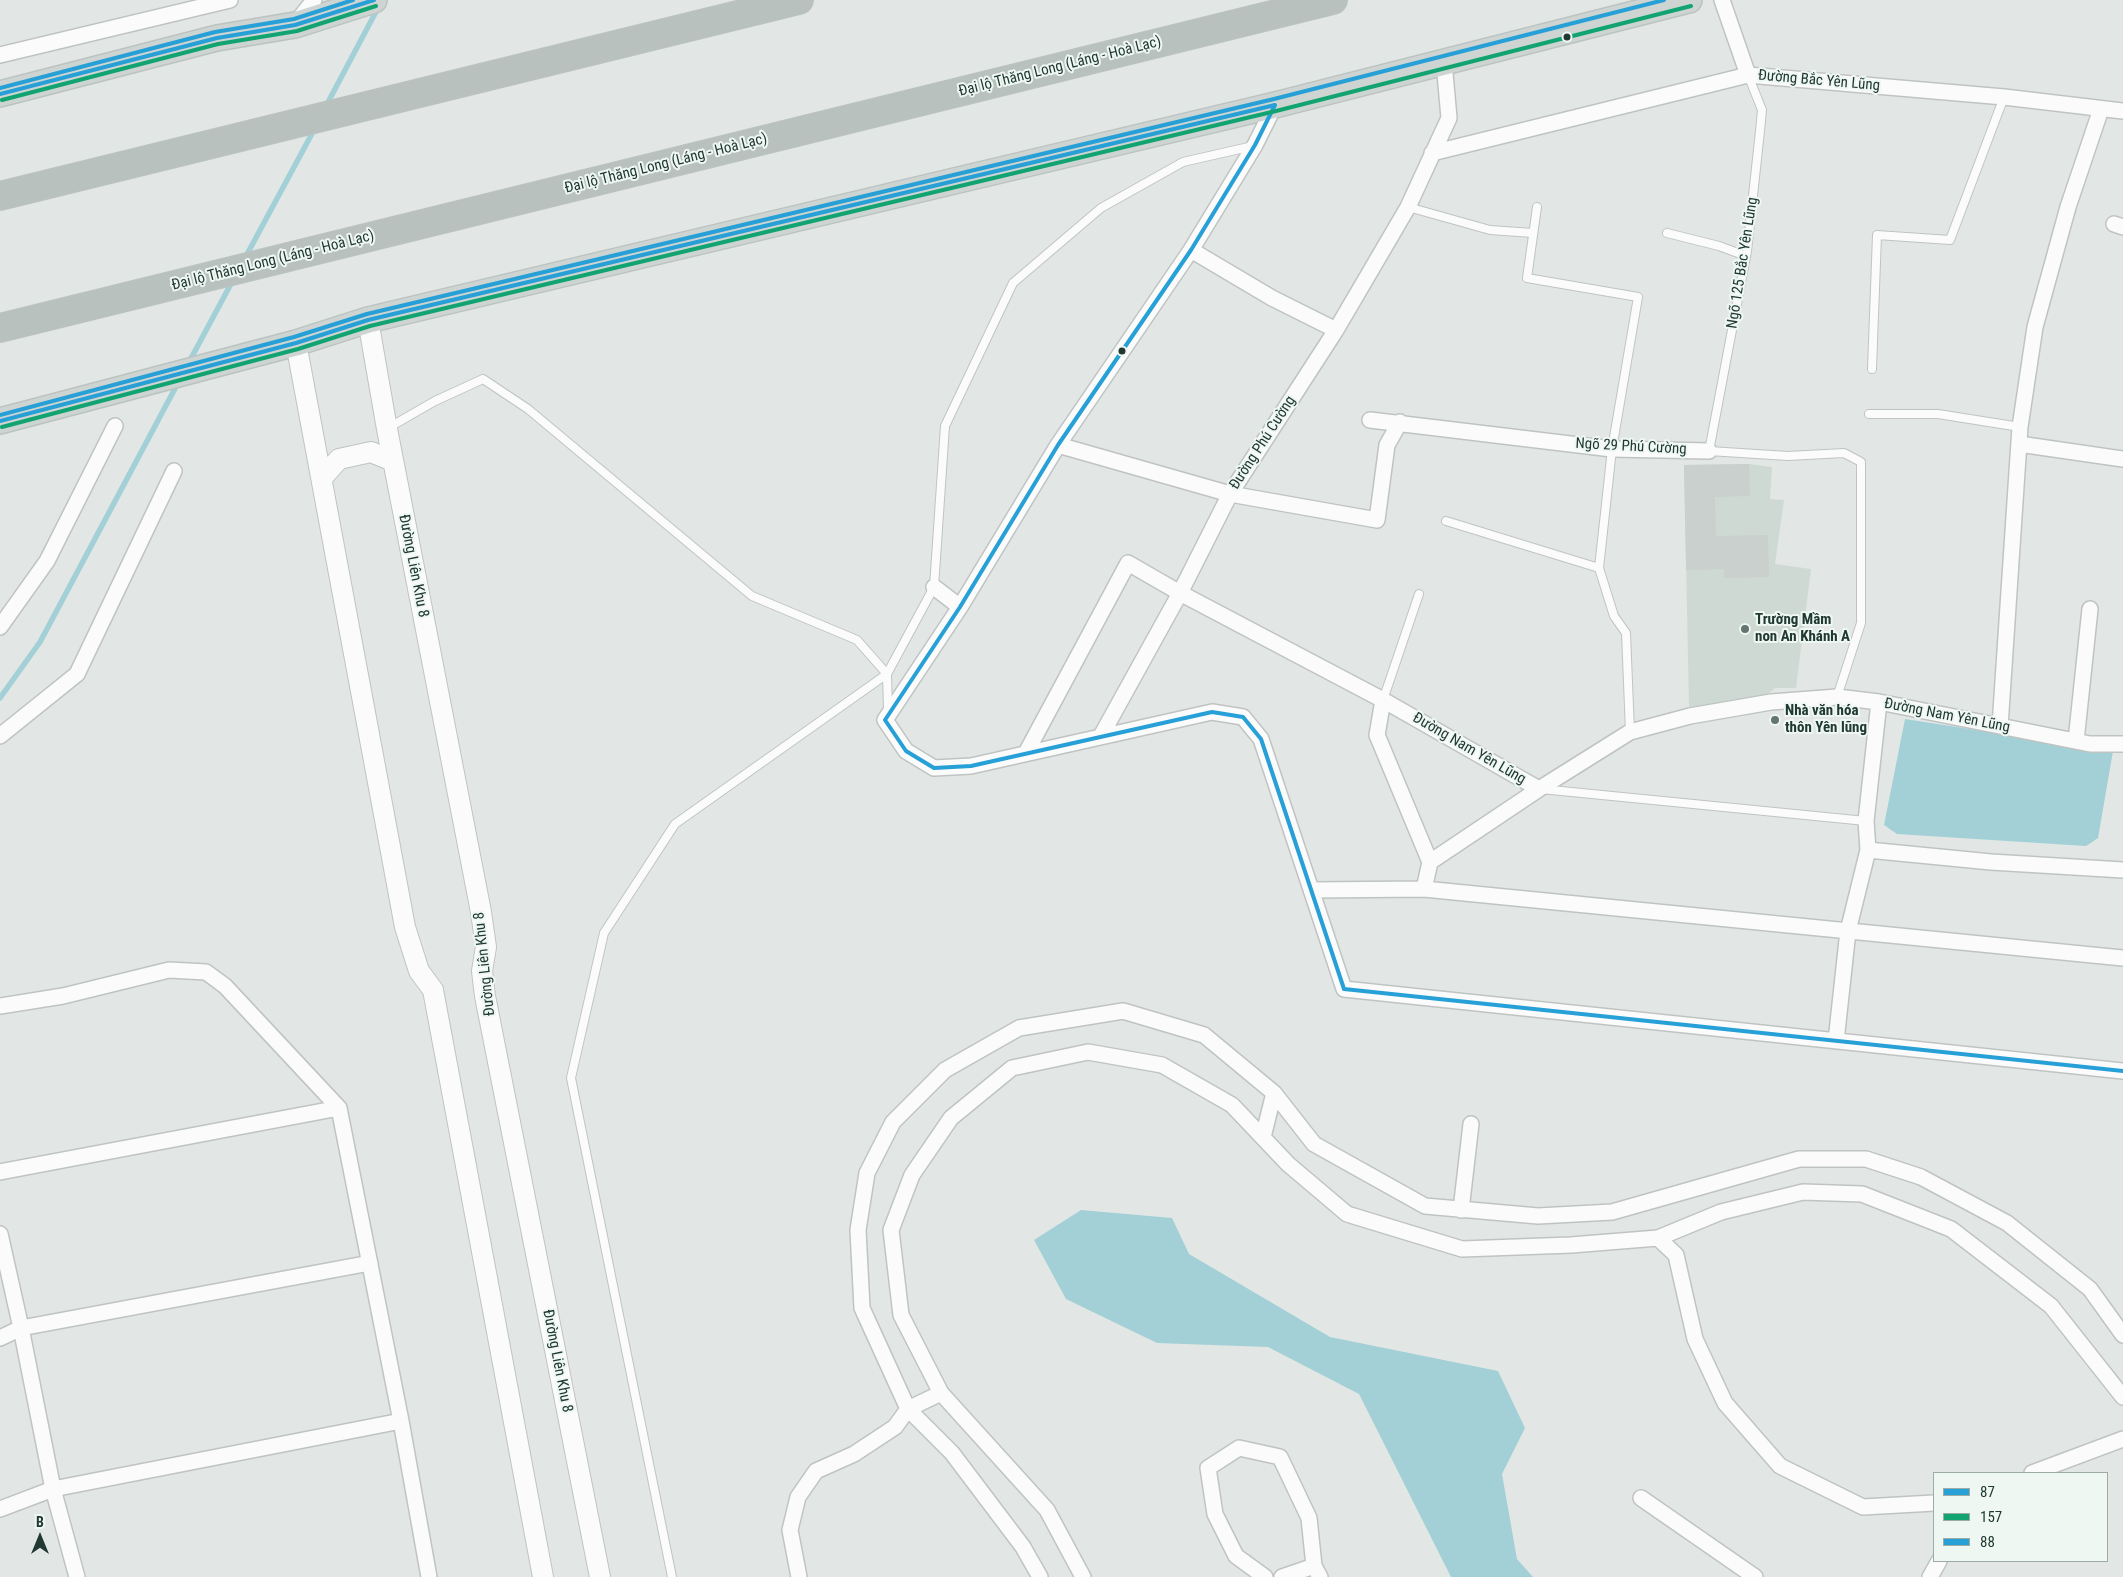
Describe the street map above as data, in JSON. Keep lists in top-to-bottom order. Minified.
{"streets":{"highway":["Đại lộ Thăng Long (Láng - Hoà Lạc)"],"street":["Đường Bắc Yên Lũng","Đường Phú Cường","Ngõ 29 Phú Cường","Đường Liên Khu 8","Đường Nam Yên Lũng"],"lane":["Ngõ 125 Bắc Yên Lũng"]},"crossings":[["Đường Bắc Yên Lũng","Ngõ 125 Bắc Yên Lũng"],["Đường Bắc Yên Lũng","Đường Phú Cường"],["Ngõ 125 Bắc Yên Lũng","Ngõ 29 Phú Cường"],["Đường Phú Cường","Đường Nam Yên Lũng"],["Ngõ 29 Phú Cường","Đường Nam Yên Lũng"]],"places":["Trường Mầm non An Khánh A","Nhà văn hóa thôn Yên lũng"],"lines":["transit line 87","transit line 88","transit line 157"],"legend":["87","157","88"],"north":"top"}
